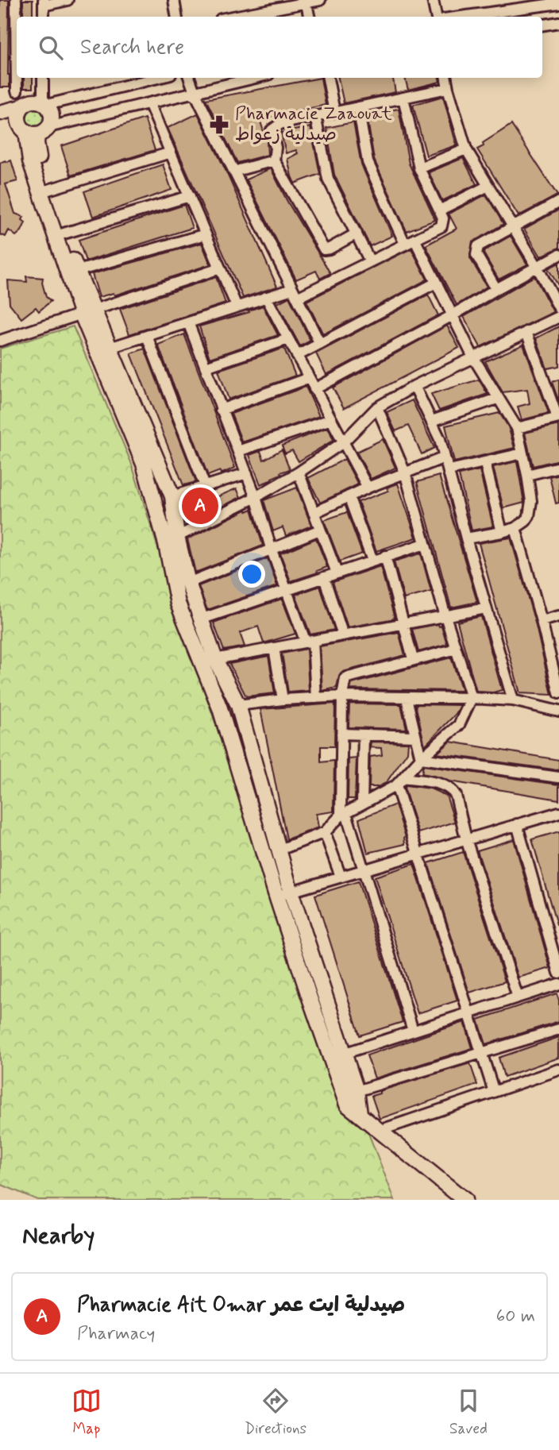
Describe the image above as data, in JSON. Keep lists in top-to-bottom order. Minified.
{"places":{"pharmacy":["Pharmacie Zaaouat صيدلية زعواط"]},"page":{"search":"Search here","pins":"A","heading":"Nearby","list":[{"mark":"A","name":"Pharmacie Ait Omar صيدلية ايت عمر","note":"Pharmacy","value":"60 m"}],"nav":["Map","Directions","Saved"]}}
